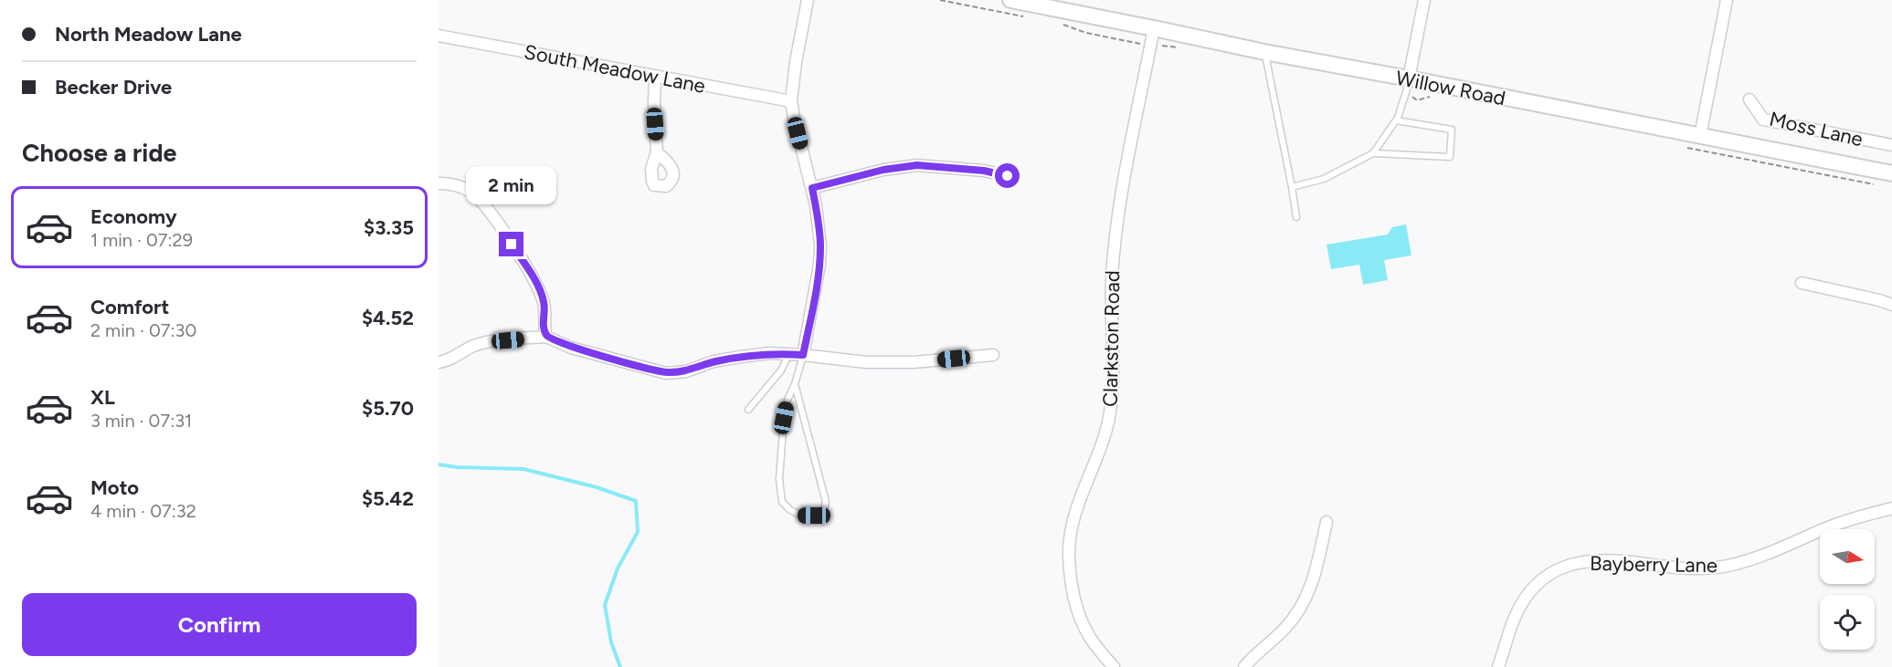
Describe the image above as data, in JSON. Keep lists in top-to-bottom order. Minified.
{"streets":{"street":["South Meadow Lane","Willow Road","Moss Lane","Clarkston Road","Bayberry Lane"]},"crossings":[["Willow Road","Clarkston Road"]],"north":"right","page":{"banner":["North Meadow Lane","Becker Drive"],"heading":"Choose a ride","bubble":"2 min","list":[{"name":"Economy","note":"1 min · 07:29","value":"$3.35"},{"name":"Comfort","note":"2 min · 07:30","value":"$4.52"},{"name":"XL","note":"3 min · 07:31","value":"$5.70"},{"name":"Moto","note":"4 min · 07:32","value":"$5.42"}],"buttons":"Confirm"}}
